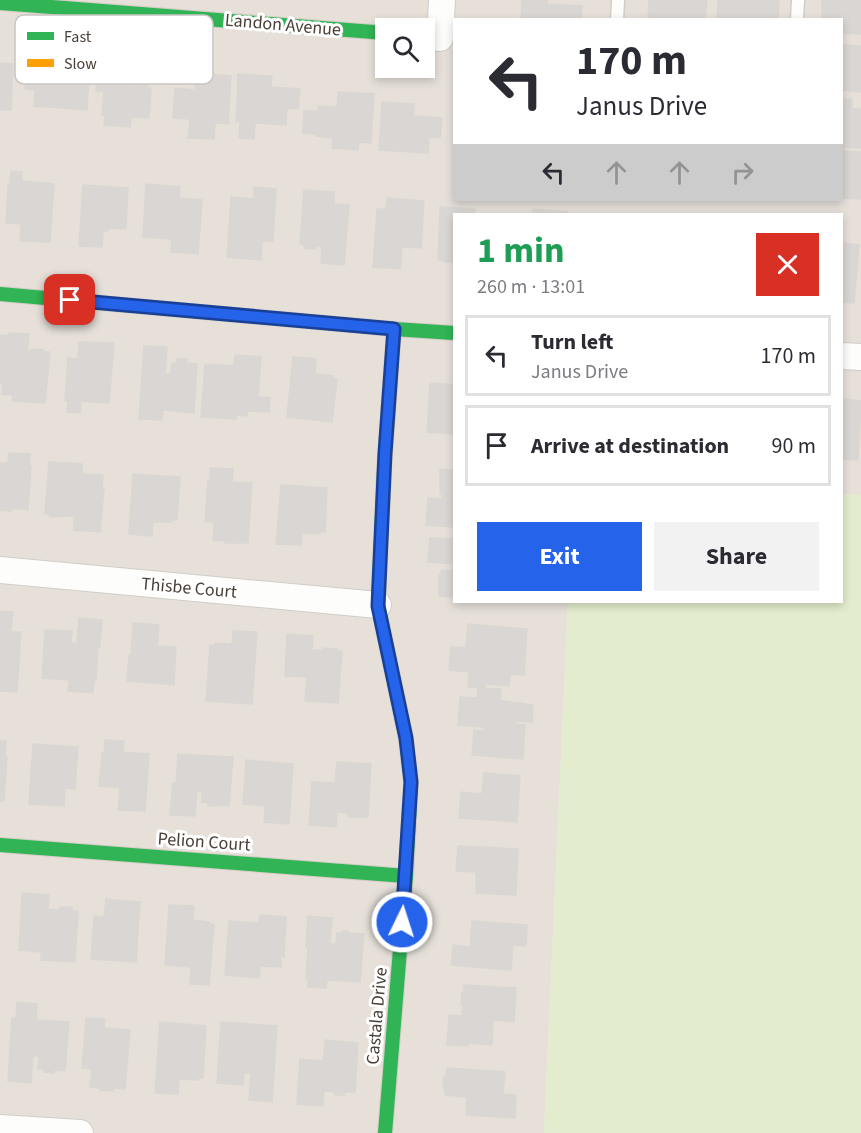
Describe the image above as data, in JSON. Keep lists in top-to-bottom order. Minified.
{"streets":{"street":["Landon Avenue","Thisbe Court","Pelion Court","Castala Drive"]},"crossings":[["Thisbe Court","Castala Drive"],["Pelion Court","Castala Drive"]],"legend":["Fast","Slow"],"page":{"turn":["170 m","Janus Drive"],"heading":["1 min","260 m · 13:01"],"list":[{"name":"Turn left","note":"Janus Drive","value":"170 m"},{"name":"Arrive at destination","value":"90 m"}],"buttons":["Exit","Share"]}}
